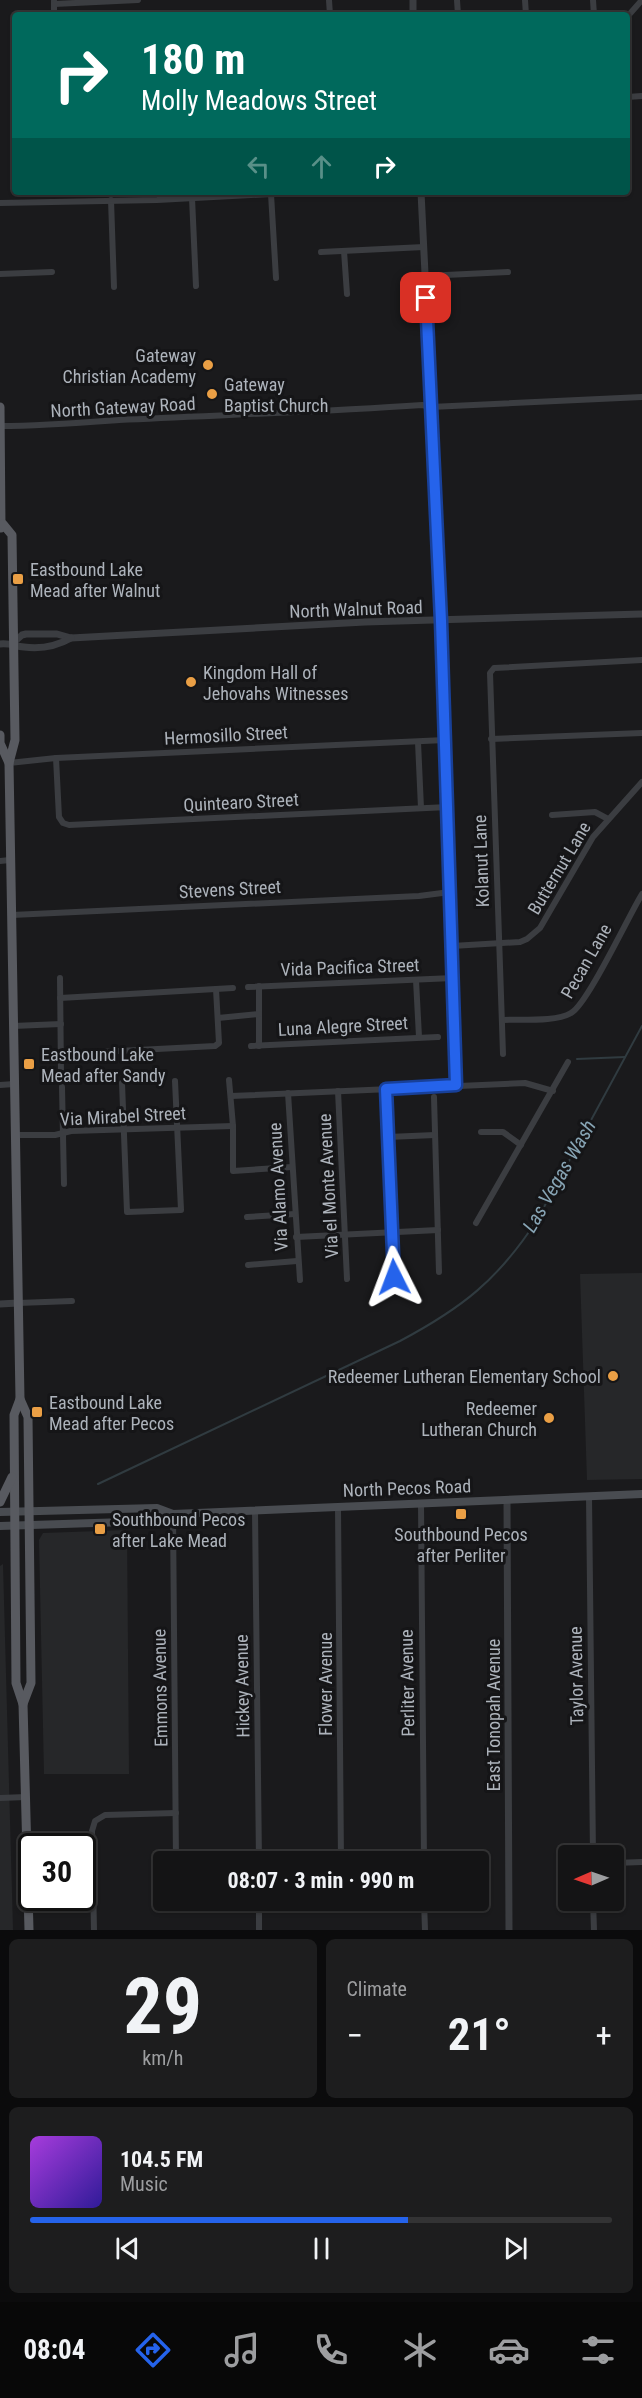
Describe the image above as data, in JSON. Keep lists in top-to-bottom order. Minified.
{"streets":{"main road":["North Pecos Road"],"street":["North Gateway Road","North Walnut Road","Hermosillo Street","Quintearo Street","Kolanut Lane","Butternut Lane","Stevens Street","Pecan Lane","Vida Pacifica Street","Luna Alegre Street","Via Mirabel Street","Via el Monte Avenue","Via Alamo Avenue","Taylor Avenue","Perliter Avenue","Flower Avenue","Hickey Avenue","Emmons Avenue","East Tonopah Avenue"]},"crossings":[["Hermosillo Street","Quintearo Street"],["Kolanut Lane","Butternut Lane"],["Kolanut Lane","Pecan Lane"],["North Pecos Road","Taylor Avenue"],["North Pecos Road","Perliter Avenue"],["North Pecos Road","Flower Avenue"],["North Pecos Road","Hickey Avenue"],["North Pecos Road","Emmons Avenue"],["North Pecos Road","East Tonopah Avenue"]],"water":["Las Vegas Wash"],"places":{"other":["Gateway Christian Academy","Gateway Baptist Church","Kingdom Hall of Jehovahs Witnesses","Redeemer Lutheran Elementary School","Redeemer Lutheran Church"],"transit":["Eastbound Lake Mead after Walnut","Eastbound Lake Mead after Sandy","Eastbound Lake Mead after Pecos","Southbound Pecos after Perliter","Southbound Pecos after Lake Mead"]},"north":"left","page":{"turn":["180 m","Molly Meadows Street"],"limit":"30","trip":"08:07 · 3 min · 990 m","tile":[["29","km/h"],"Climate"],"heat":["−","21°","+"],"song":["104.5 FM","Music"],"tabs":"08:04"}}
